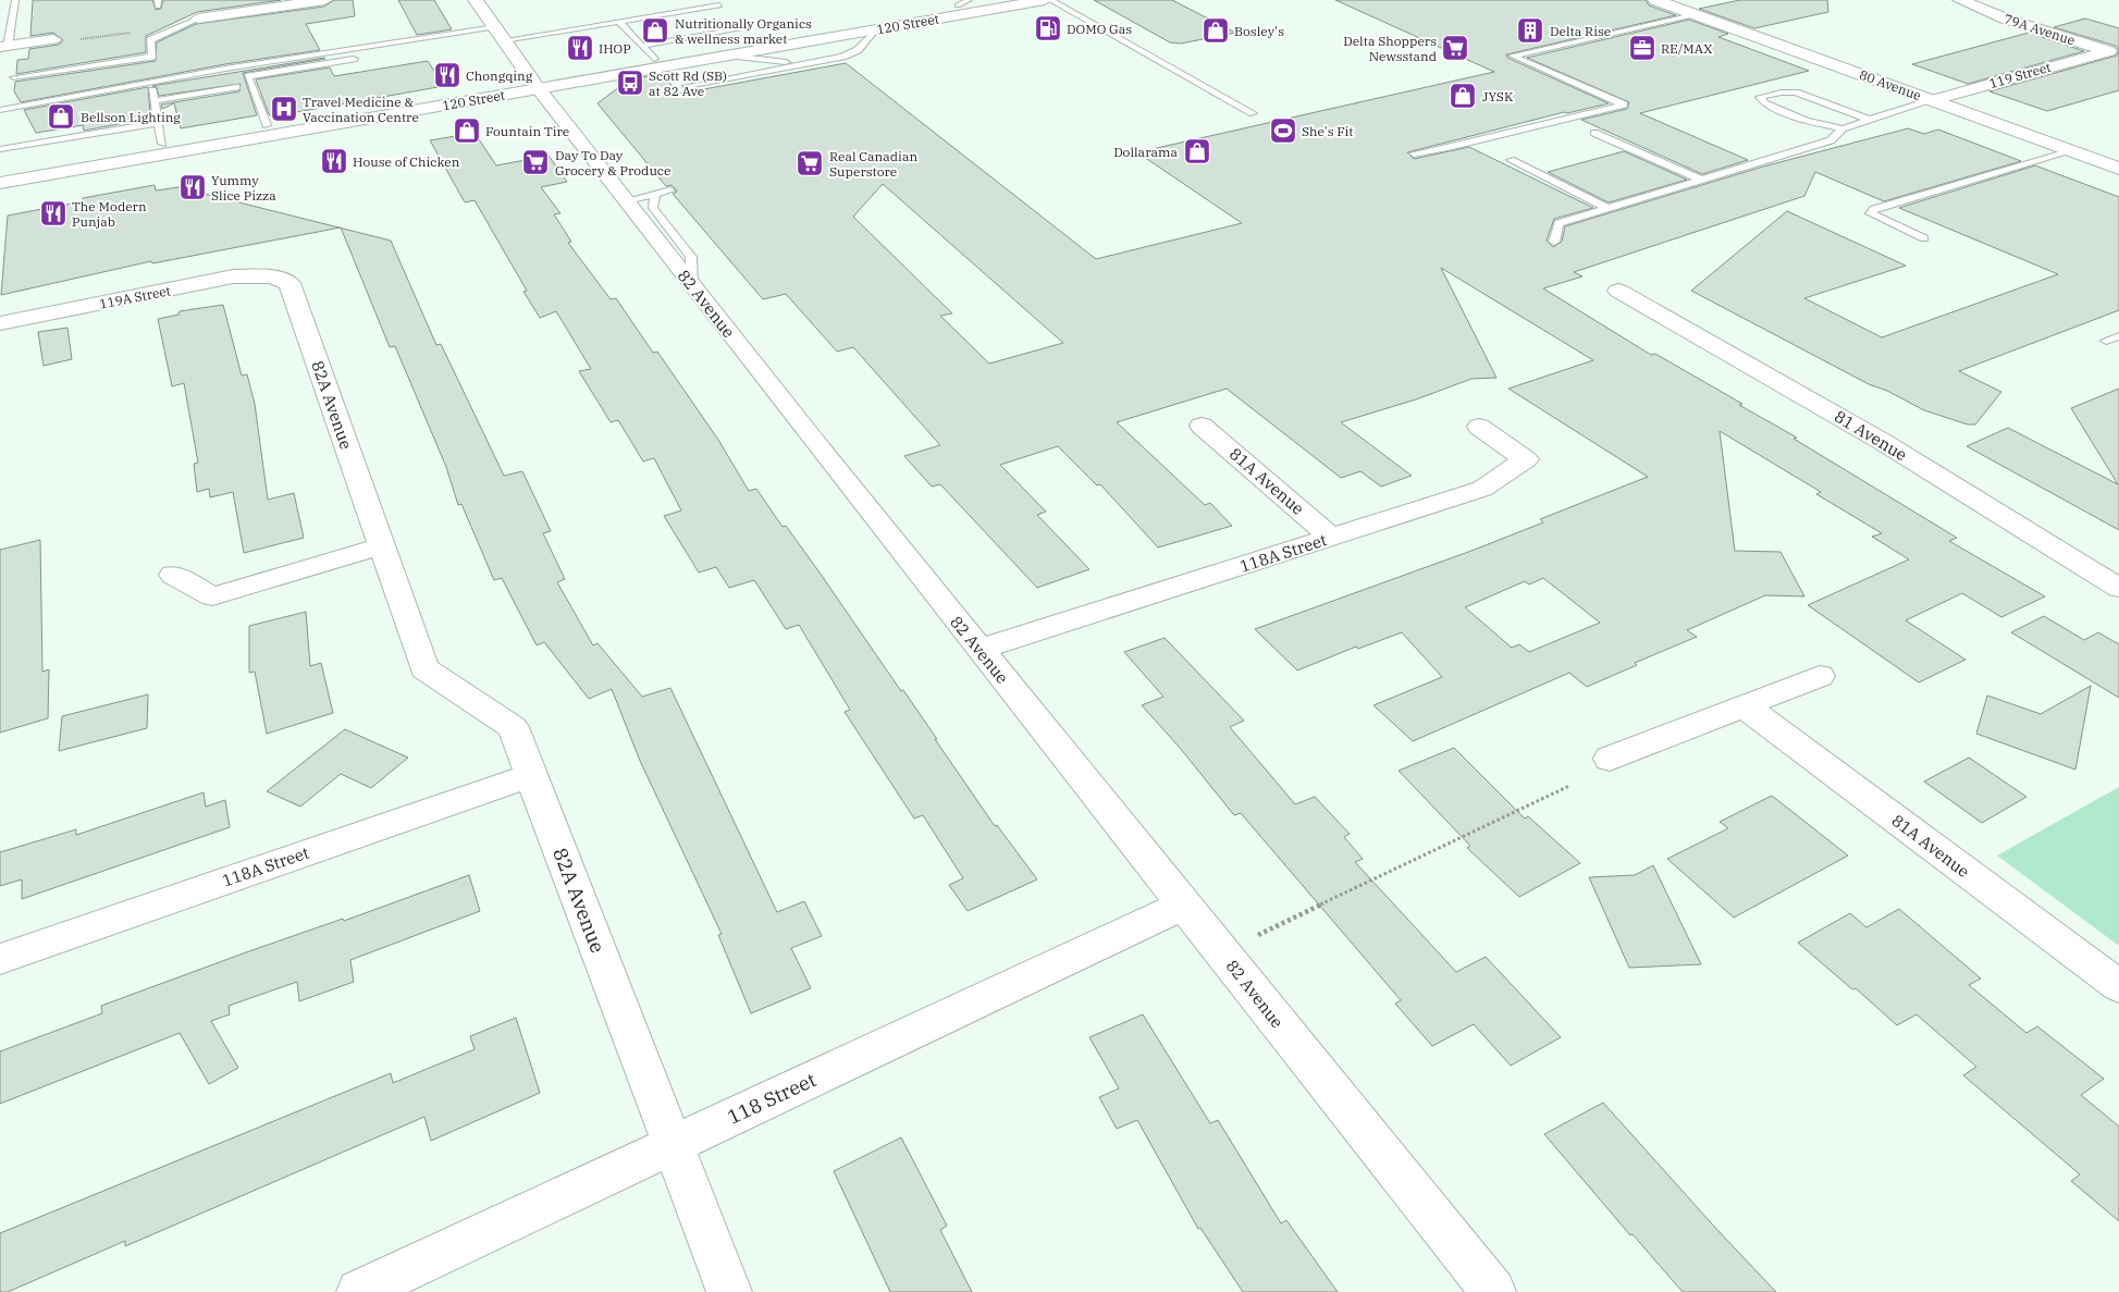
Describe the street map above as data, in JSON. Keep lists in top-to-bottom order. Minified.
{"streets":{"street":["120 Street","79A Avenue","119 Street","80 Avenue","119A Street","82 Avenue","82A Avenue","81 Avenue","81A Avenue","118A Street","118 Street"]},"crossings":[["120 Street","82 Avenue"],["79A Avenue","119 Street"],["119 Street","80 Avenue"],["119A Street","82A Avenue"],["82 Avenue","118A Street"],["82 Avenue","118 Street"],["82A Avenue","118A Street"],["82A Avenue","118 Street"],["81A Avenue","118A Street"]],"places":{"fuel station":["DOMO Gas"],"shop":["Nutritionally Organics & wellness market","Bosley's","JYSK","Bellson Lighting","Fountain Tire","Dollarama"],"building":["Delta Rise"],"restaurant":["IHOP","Chongqing","House of Chicken","Yummy Slice Pizza","The Modern Punjab"],"supermarket":["Delta Shoppers Newsstand","Day To Day Grocery & Produce","Real Canadian Superstore"],"office":["RE/MAX"],"bus stop":["Scott Rd (SB) at 82 Ave"],"hospital":["Travel Medicine & Vaccination Centre"],"sports":["She's Fit"]}}
